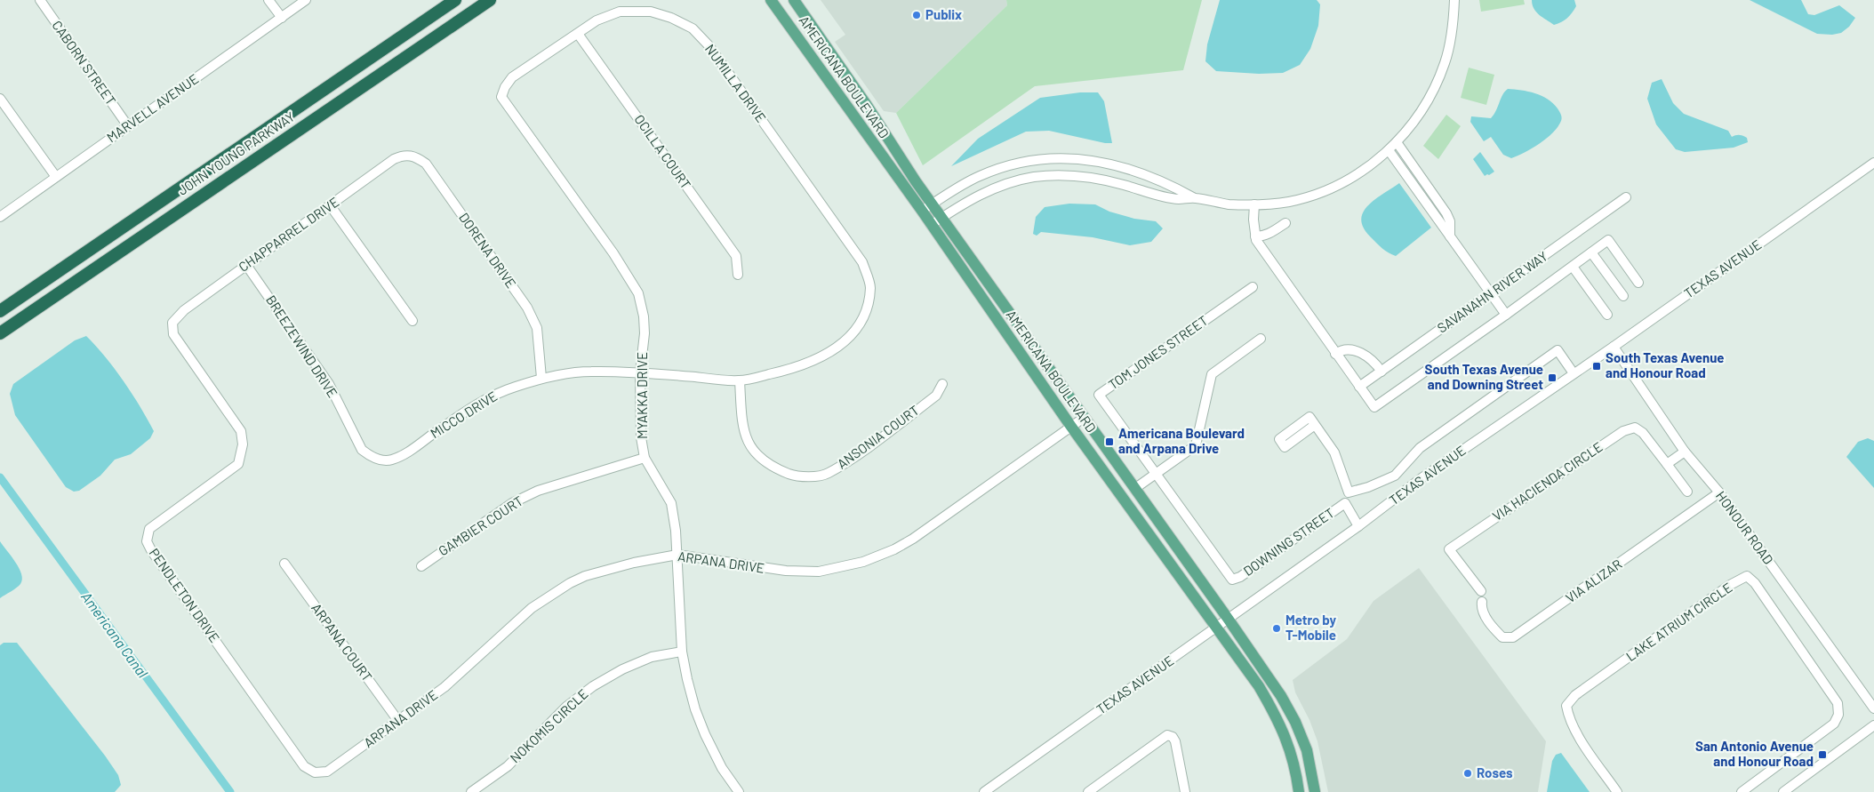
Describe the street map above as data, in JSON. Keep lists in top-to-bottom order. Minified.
{"streets":{"highway":["JOHN YOUNG PARKWAY"],"main road":["AMERICANA BOULEVARD"],"street":["CABORN STREET","NUMILLA DRIVE","MARVELL AVENUE","OCILLA COURT","CHAPPARREL DRIVE","DORENA DRIVE","TEXAS AVENUE","SAVANAHN RIVER WAY","BREEZEWIND DRIVE","TOM JONES STREET","MYAKKA DRIVE","MICCO DRIVE","ANSONIA COURT","VIA HACIENDA CIRCLE","GAMBIER COURT","HONOUR ROAD","DOWNING STREET","ARPANA DRIVE","VIA ALIZAR","PENDLETON DRIVE","LAKE ATRIUM CIRCLE","ARPANA COURT","NOKOMIS CIRCLE"]},"crossings":[["CABORN STREET","MARVELL AVENUE"],["AMERICANA BOULEVARD","TEXAS AVENUE"],["AMERICANA BOULEVARD","ARPANA DRIVE"],["NUMILLA DRIVE","OCILLA COURT"],["NUMILLA DRIVE","MYAKKA DRIVE"],["NUMILLA DRIVE","MICCO DRIVE"],["CHAPPARREL DRIVE","DORENA DRIVE"],["CHAPPARREL DRIVE","BREEZEWIND DRIVE"],["CHAPPARREL DRIVE","PENDLETON DRIVE"],["DORENA DRIVE","MICCO DRIVE"],["TEXAS AVENUE","HONOUR ROAD"],["TEXAS AVENUE","DOWNING STREET"],["BREEZEWIND DRIVE","MICCO DRIVE"],["TOM JONES STREET","DOWNING STREET"],["MYAKKA DRIVE","MICCO DRIVE"],["MYAKKA DRIVE","GAMBIER COURT"],["MYAKKA DRIVE","ARPANA DRIVE"],["MYAKKA DRIVE","NOKOMIS CIRCLE"],["MICCO DRIVE","ANSONIA COURT"],["HONOUR ROAD","VIA ALIZAR"],["ARPANA DRIVE","PENDLETON DRIVE"],["ARPANA DRIVE","ARPANA COURT"]],"water":["Americana Canal"],"places":{"other":["Publix","Metro by T-Mobile","Roses"],"transit":["South Texas Avenue and Honour Road","South Texas Avenue and Downing Street","Americana Boulevard and Arpana Drive","San Antonio Avenue and Honour Road"]}}
